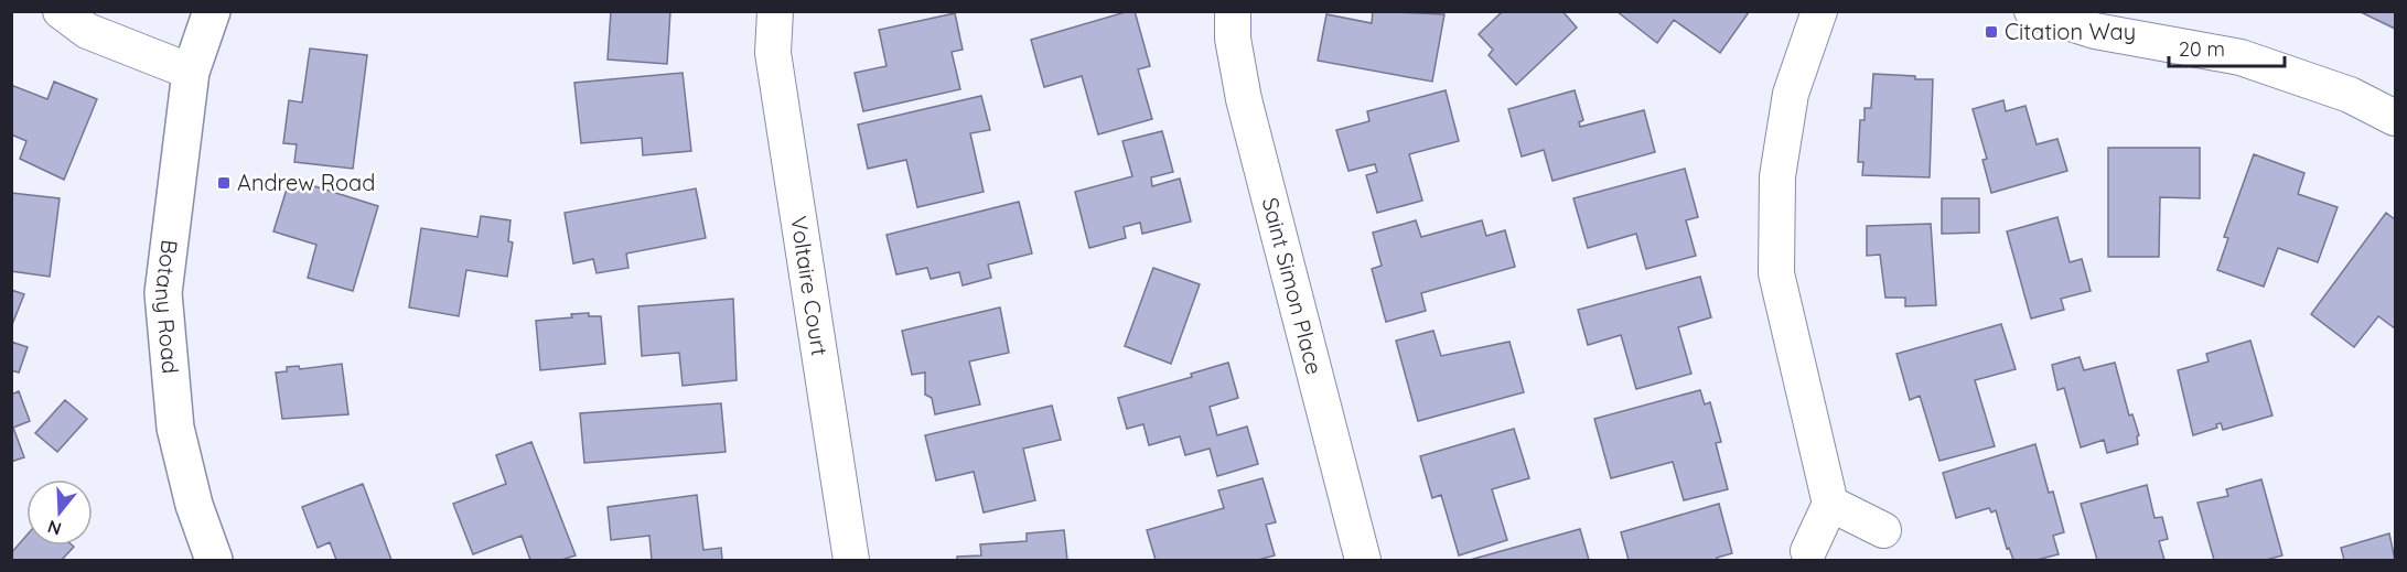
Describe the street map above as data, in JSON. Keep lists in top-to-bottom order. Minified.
{"streets":{"main road":["Botany Road"],"street":["Voltaire Court","Saint Simon Place"]},"places":{"transit":["Citation Way","Andrew Road"]},"scale_bar":"20 m","north":"bottom"}
